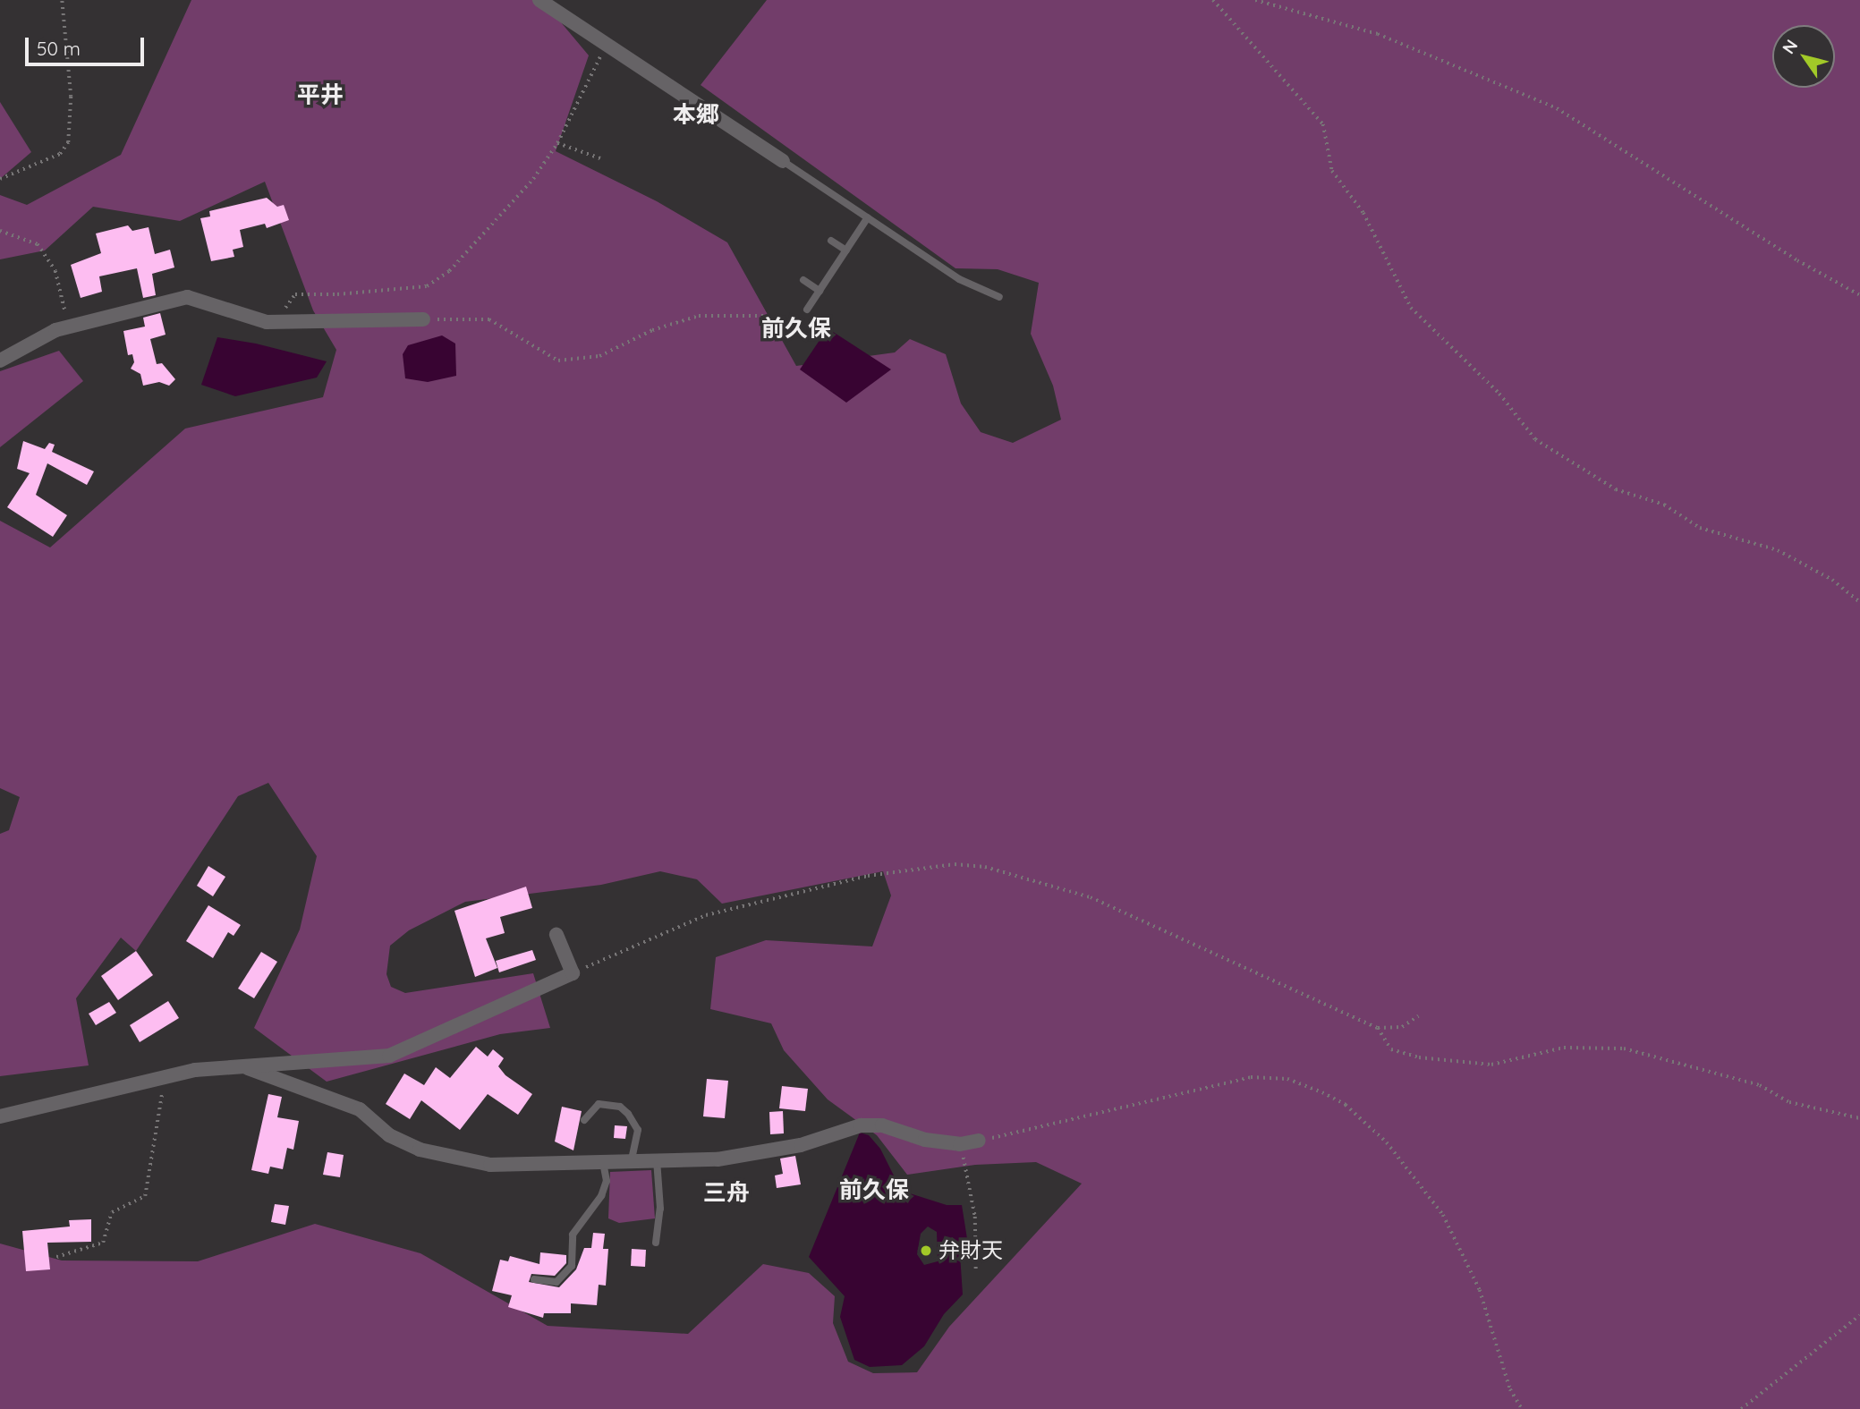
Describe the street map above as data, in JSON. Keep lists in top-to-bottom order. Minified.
{"districts":["平井","本郷","前久保","前久保","三舟"],"places":["弁財天"],"scale_bar":"50 m","north":"top left"}
